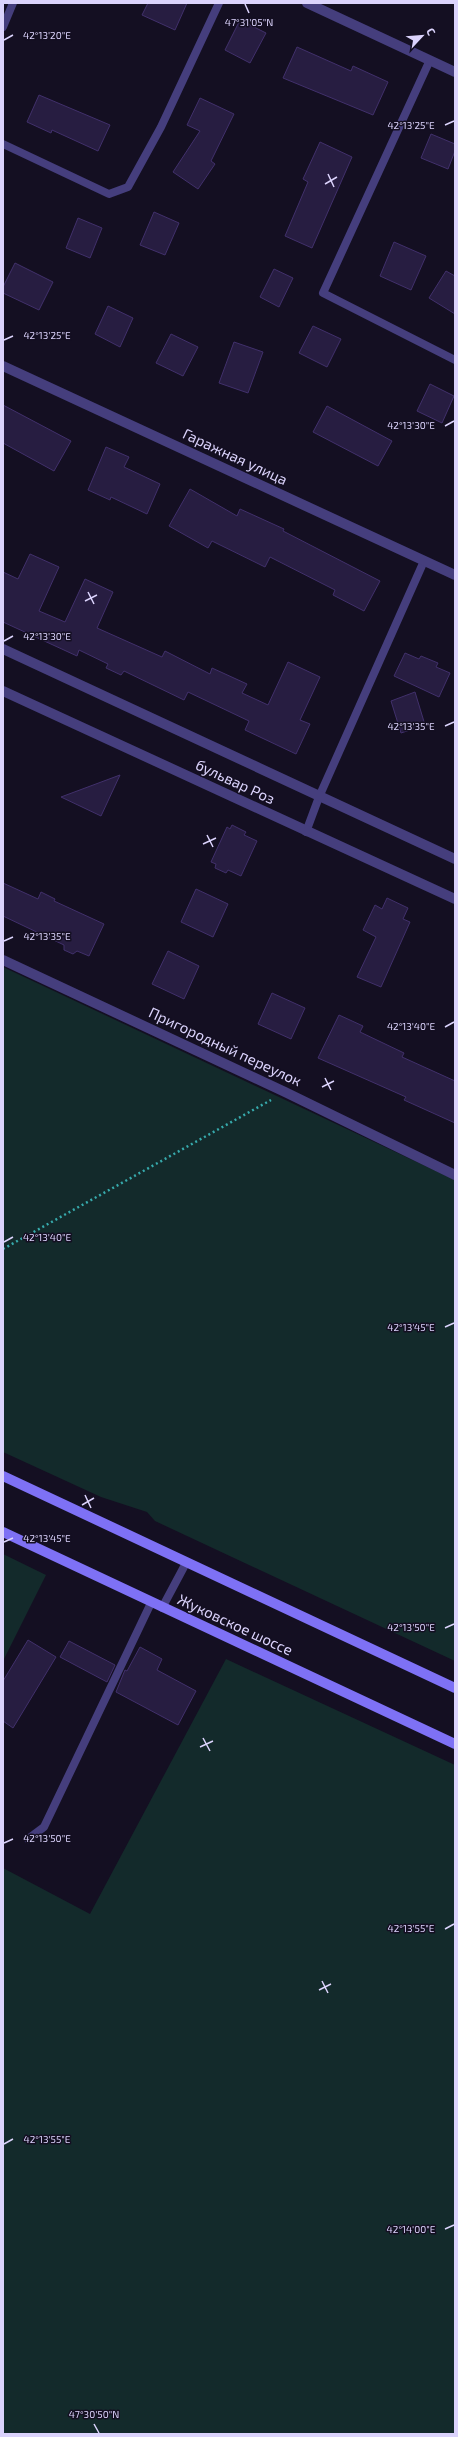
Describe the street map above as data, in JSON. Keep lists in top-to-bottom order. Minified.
{"streets":{"main road":["Жуковское шоссе"],"street":["Гаражная улица","бульвар Роз","Пригородный переулок"]},"north":"top right","coordinates":["47°31'05\"N","42°13'20\"E","42°13'25\"E","42°13'30\"E","42°13'35\"E","42°13'40\"E","42°13'45\"E","42°13'50\"E","42°13'55\"E","42°14'00\"E","47°30'50\"N"]}
